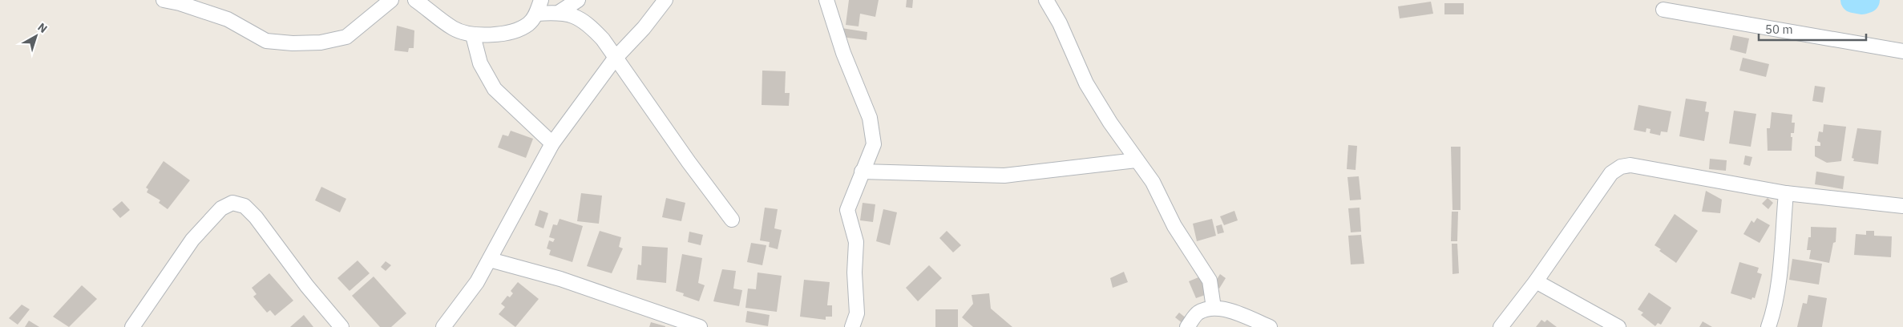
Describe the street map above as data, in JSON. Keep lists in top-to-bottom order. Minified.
{"scale_bar":"50 m","north":"top right"}
